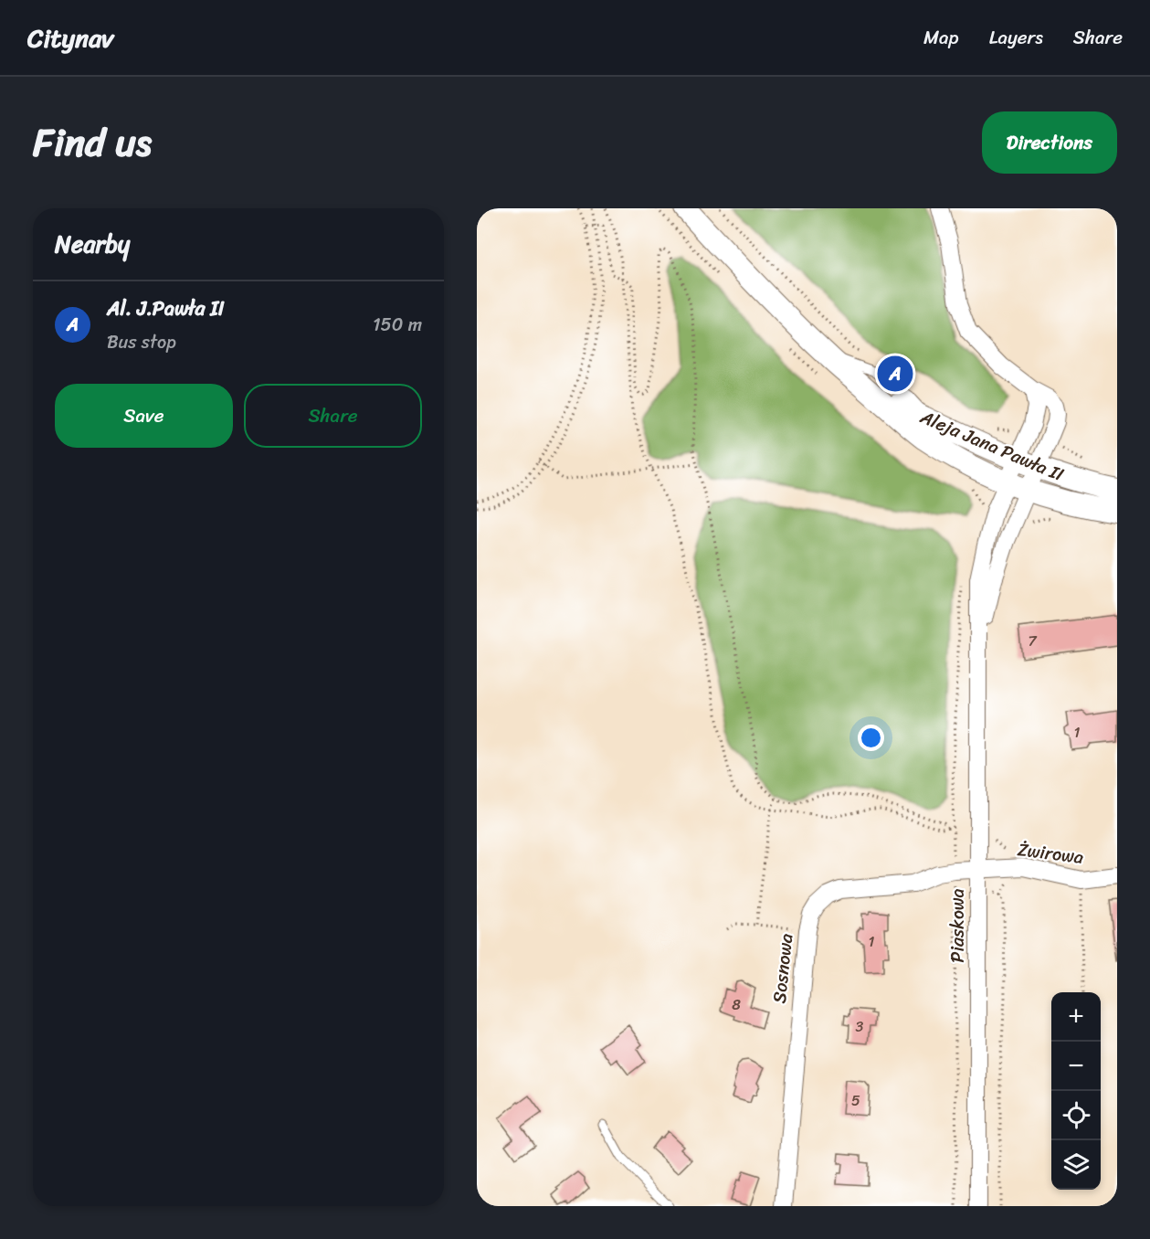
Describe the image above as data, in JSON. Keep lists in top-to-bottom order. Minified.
{"streets":{"main road":["Aleja Jana Pawła II"],"street":["Żwirowa","Piaskowa","Sosnowa"]},"crossings":[["Aleja Jana Pawła II","Piaskowa"],["Żwirowa","Piaskowa"],["Żwirowa","Sosnowa"],["Piaskowa","Sosnowa"]],"house_numbers":["7","1","1","8","3","5"],"page":{"header":"Citynav","nav":["Map","Layers","Share"],"title":"Find us","buttons":["Directions",["Save","Share"]],"heading":"Nearby","list":[{"mark":"A","name":"Al. J.Pawła II","note":"Bus stop","value":"150 m"}],"pins":"A","map_buttons":["+","−"]}}
